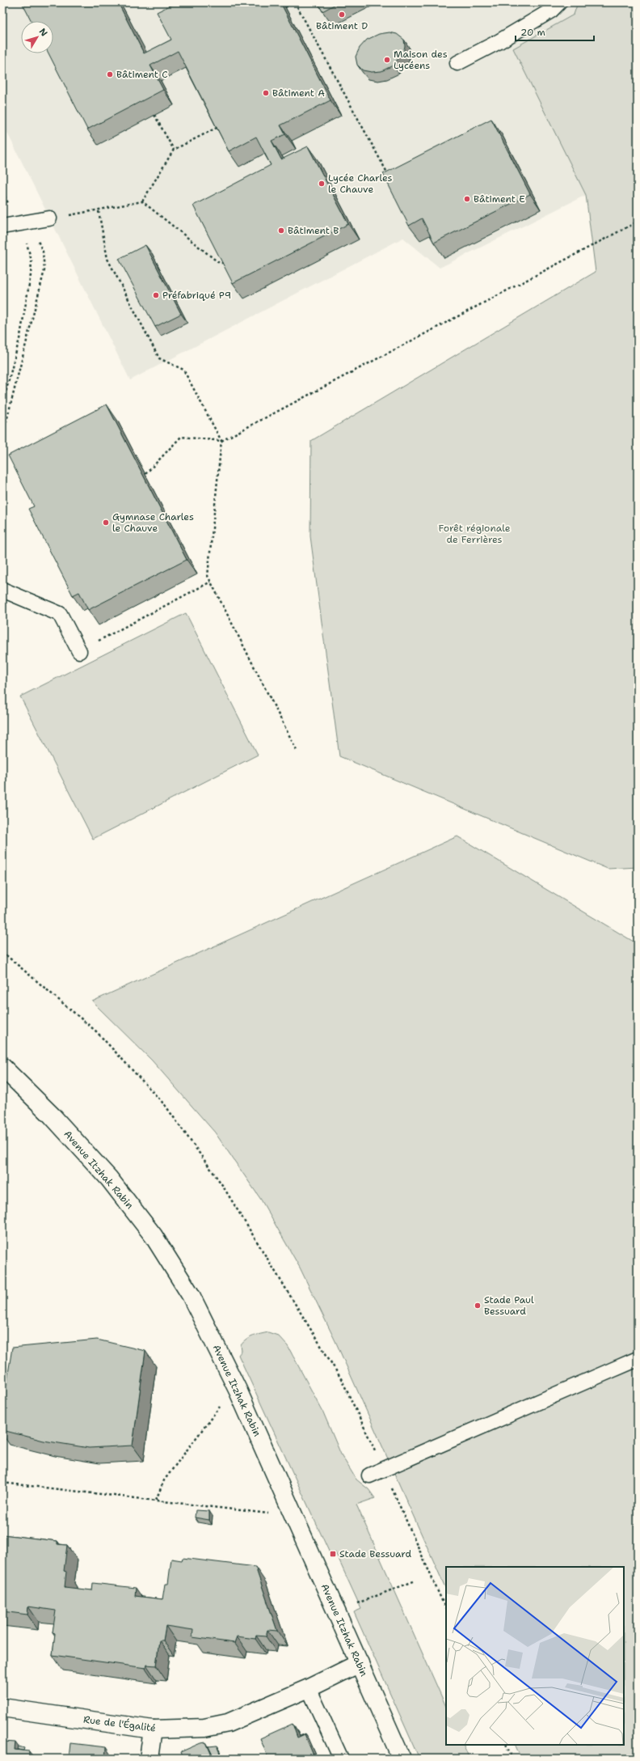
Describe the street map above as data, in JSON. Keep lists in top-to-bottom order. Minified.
{"streets":{"main road":["Avenue Itzhak Rabin","Rue de l'Égalité"]},"crossings":[["Avenue Itzhak Rabin","Rue de l'Égalité"]],"parks":["Forêt régionale de Ferrières"],"places":{"other":["Bâtiment D","Maison des Lycéens","Bâtiment C","Bâtiment A","Lycée Charles le Chauve","Bâtiment E","Bâtiment B","Préfabriqué P9","Gymnase Charles le Chauve","Stade Paul Bessuard"],"transit":["Stade Bessuard"]},"scale_bar":"20 m","north":"top right"}
